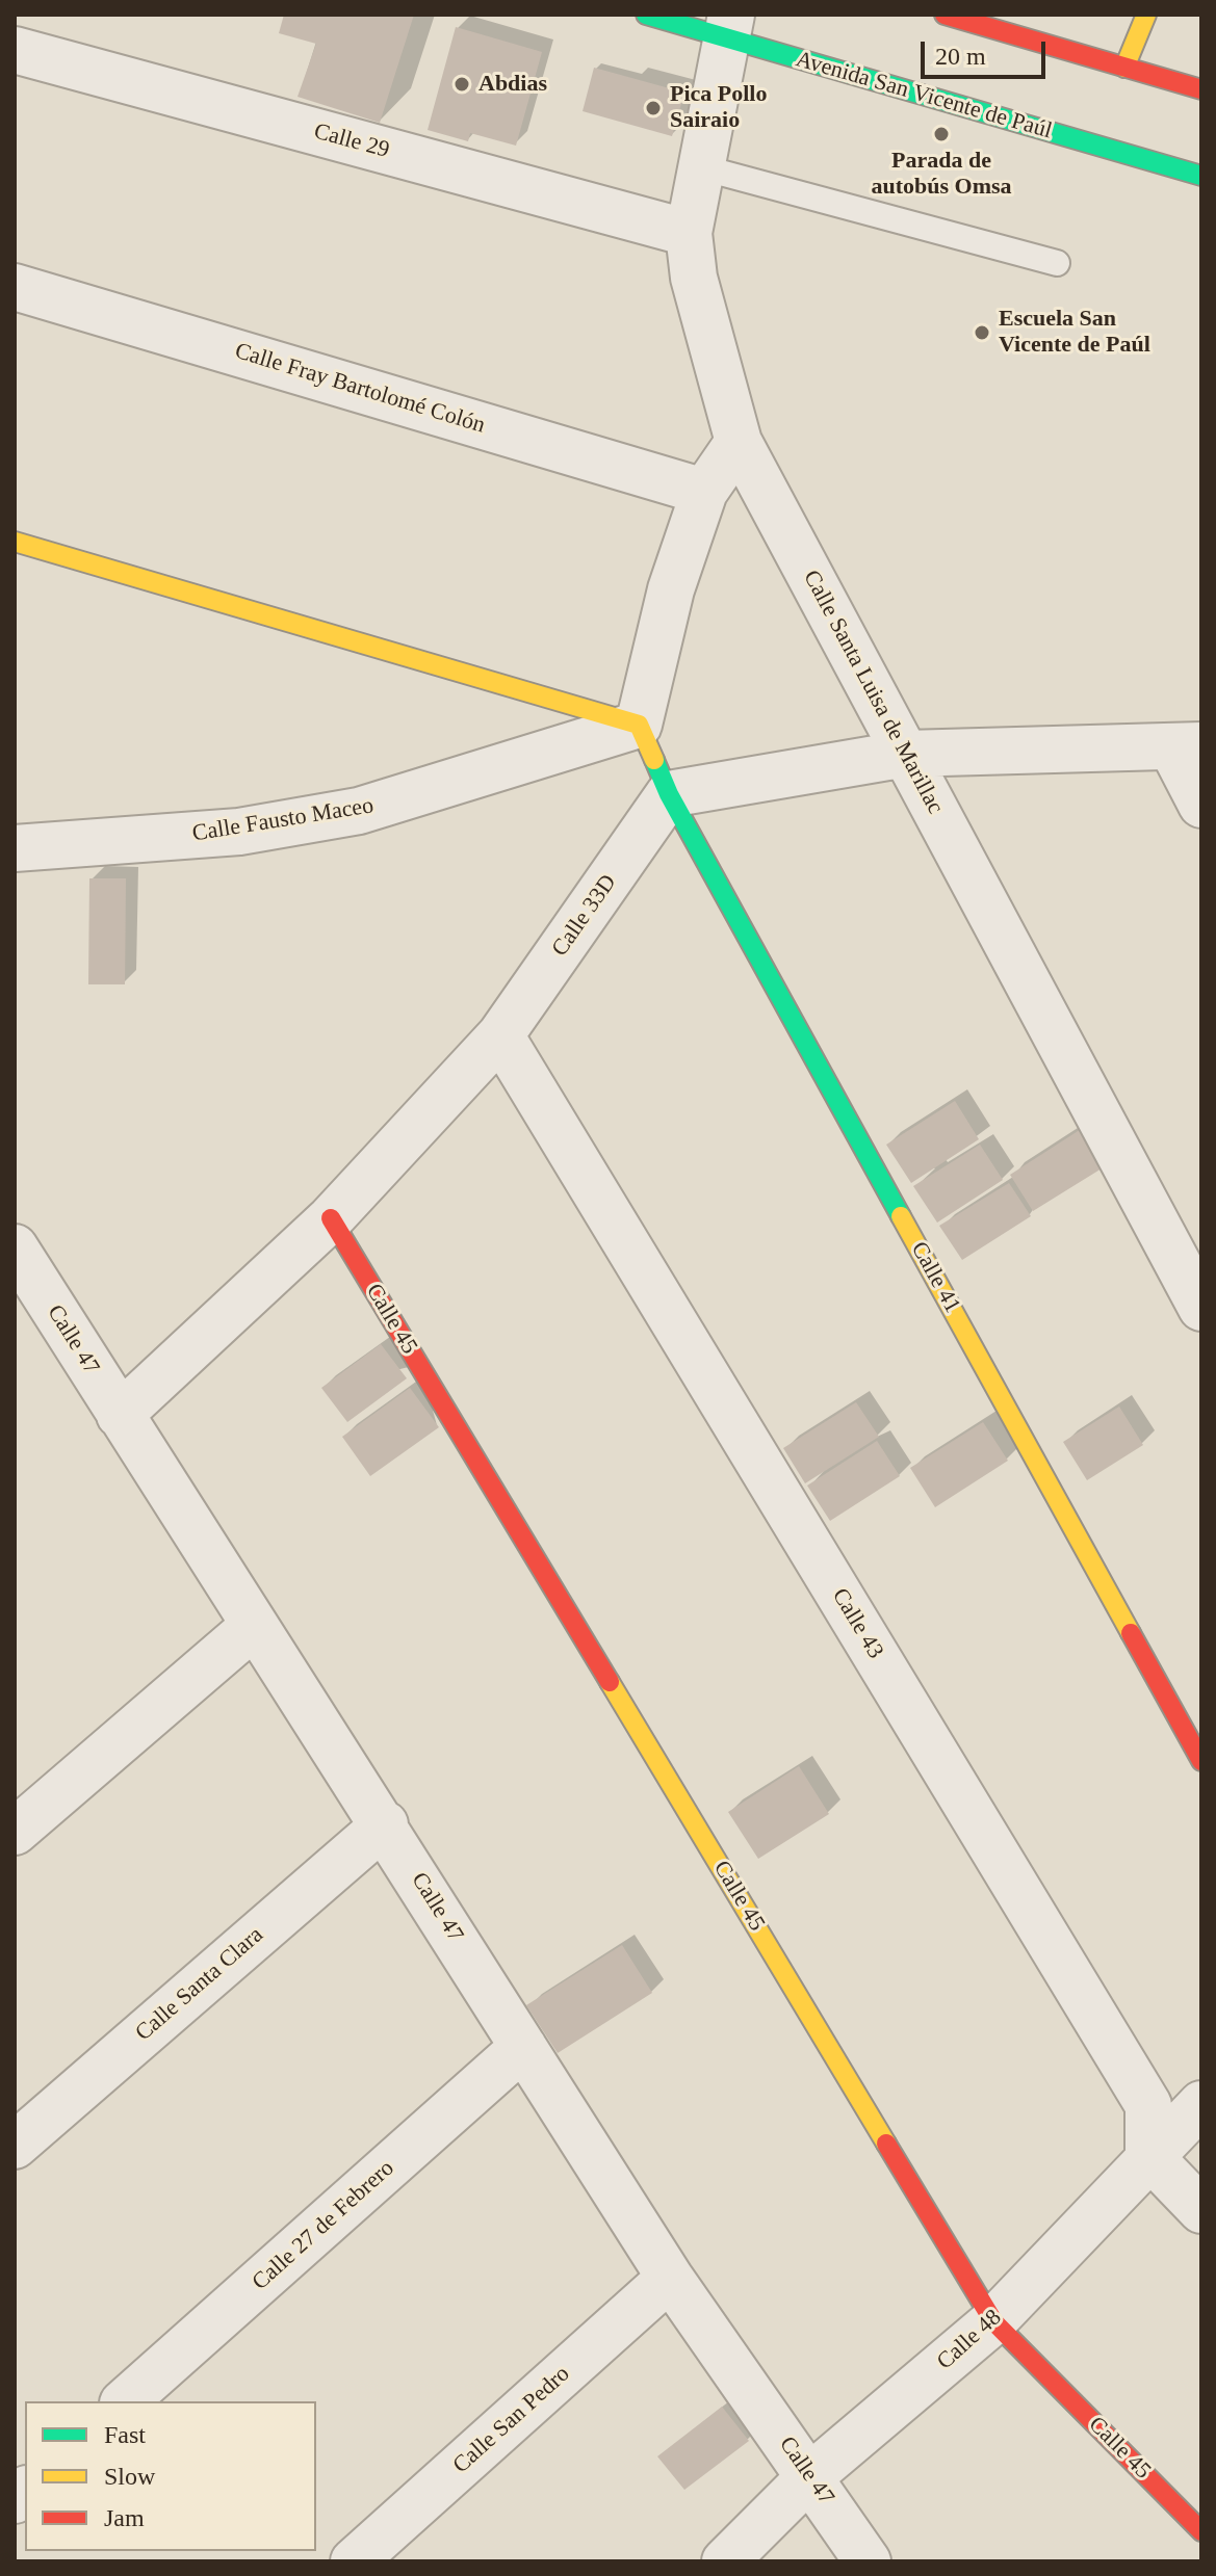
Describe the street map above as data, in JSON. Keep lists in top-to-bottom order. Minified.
{"streets":{"street":["Avenida San Vicente de Paúl","Calle 29","Calle Fray Bartolomé Colón","Calle Santa Luisa de Marillac","Calle Fausto Maceo","Calle 33D","Calle 41","Calle 45","Calle 47","Calle 43","Calle Santa Clara","Calle 27 de Febrero","Calle 48","Calle San Pedro"]},"crossings":[["Avenida San Vicente de Paúl","Calle Santa Luisa de Marillac"],["Calle 29","Calle Santa Luisa de Marillac"],["Calle Fausto Maceo","Calle 41"],["Calle 33D","Calle 41"],["Calle 33D","Calle 45"],["Calle 33D","Calle 47"],["Calle 33D","Calle 43"],["Calle 45","Calle 48"],["Calle 47","Calle Santa Clara"],["Calle 47","Calle 27 de Febrero"],["Calle 47","Calle 48"],["Calle 47","Calle San Pedro"],["Calle 43","Calle 48"]],"places":["Abdias","Pica Pollo Sairaio","Parada de autobús Omsa","Escuela San Vicente de Paúl"],"legend":["Fast","Slow","Jam"],"scale_bar":"20 m"}
